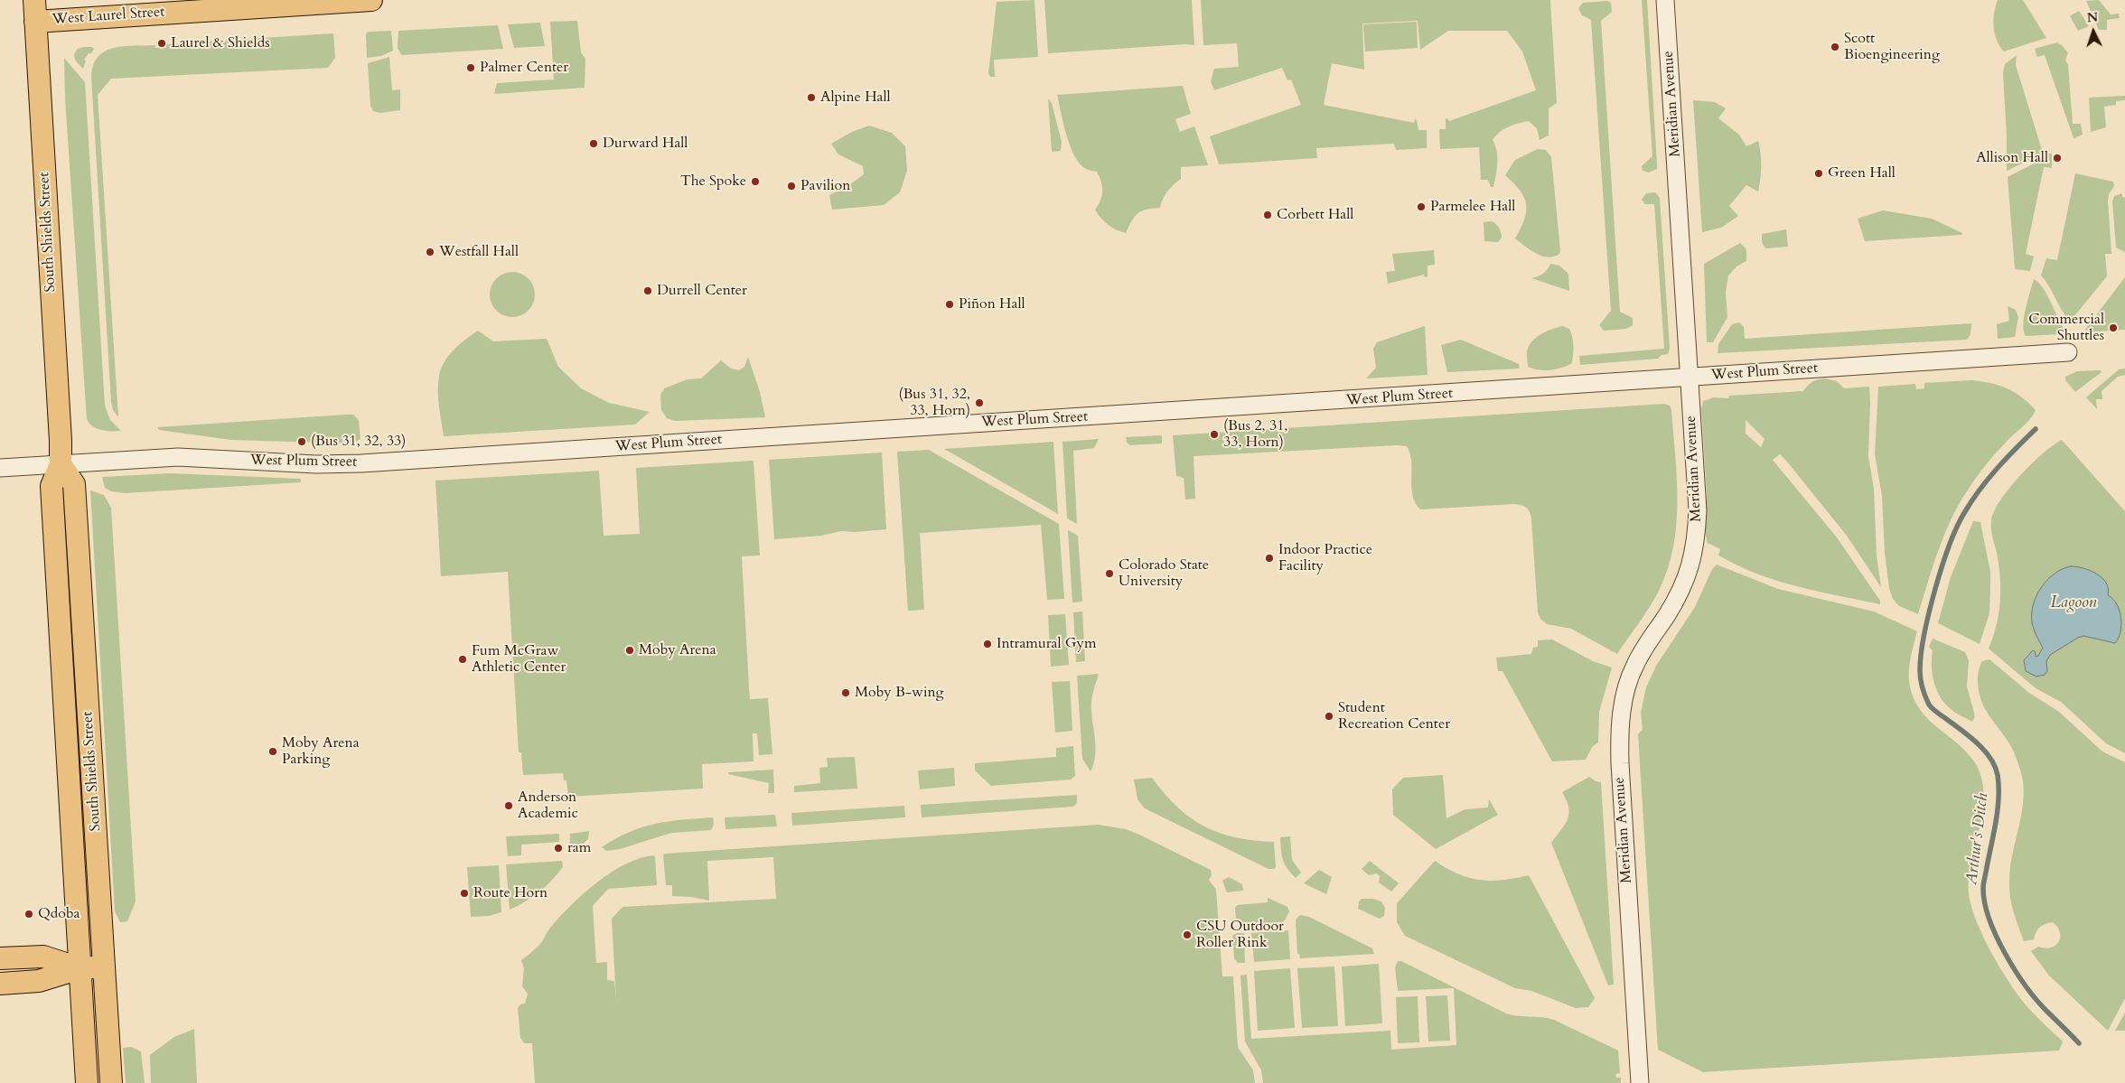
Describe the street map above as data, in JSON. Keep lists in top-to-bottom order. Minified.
{"streets":{"main road":["West Laurel Street","South Shields Street"],"street":["Meridian Avenue","West Plum Street"]},"crossings":[["West Laurel Street","South Shields Street"],["Meridian Avenue","West Plum Street"],["South Shields Street","West Plum Street"]],"water":["Lagoon","Arthur's Ditch"],"places":["Laurel & Shields","Scott Bioengineering","Palmer Center","Alpine Hall","Durward Hall","Allison Hall","Green Hall","The Spoke","Pavilion","Parmelee Hall","Corbett Hall","Westfall Hall","Durrell Center","Piñon Hall","Commercial Shuttles","(Bus 31, 32, 33, Horn)","(Bus 2, 31, 33, Horn)","(Bus 31, 32, 33)","Indoor Practice Facility","Colorado State University","Intramural Gym","Moby Arena","Fum McGraw Athletic Center","Moby B-wing","Student Recreation Center","Moby Arena Parking","Anderson Academic","ram","Route Horn","Qdoba","CSU Outdoor Roller Rink"],"north":"top"}
